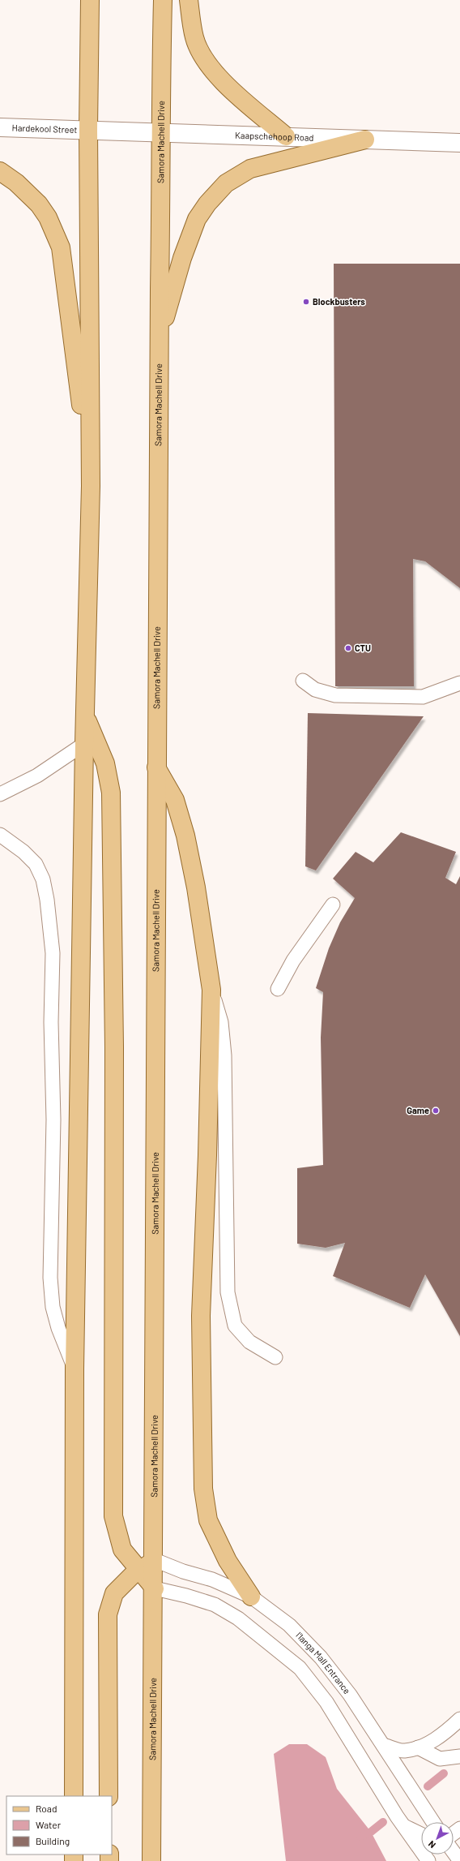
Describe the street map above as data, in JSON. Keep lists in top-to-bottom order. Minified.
{"streets":{"main road":["Hardekool Street","Kaapschehoop Road","Samora Machell Drive"],"lane":["I'langa Mall Entrance"]},"crossings":[["Hardekool Street","Kaapschehoop Road"],["Kaapschehoop Road","Samora Machell Drive"],["Samora Machell Drive","I'langa Mall Entrance"]],"places":["Blockbusters","CTU","Game"],"legend":["Road","Water","Building"],"north":"bottom left"}
